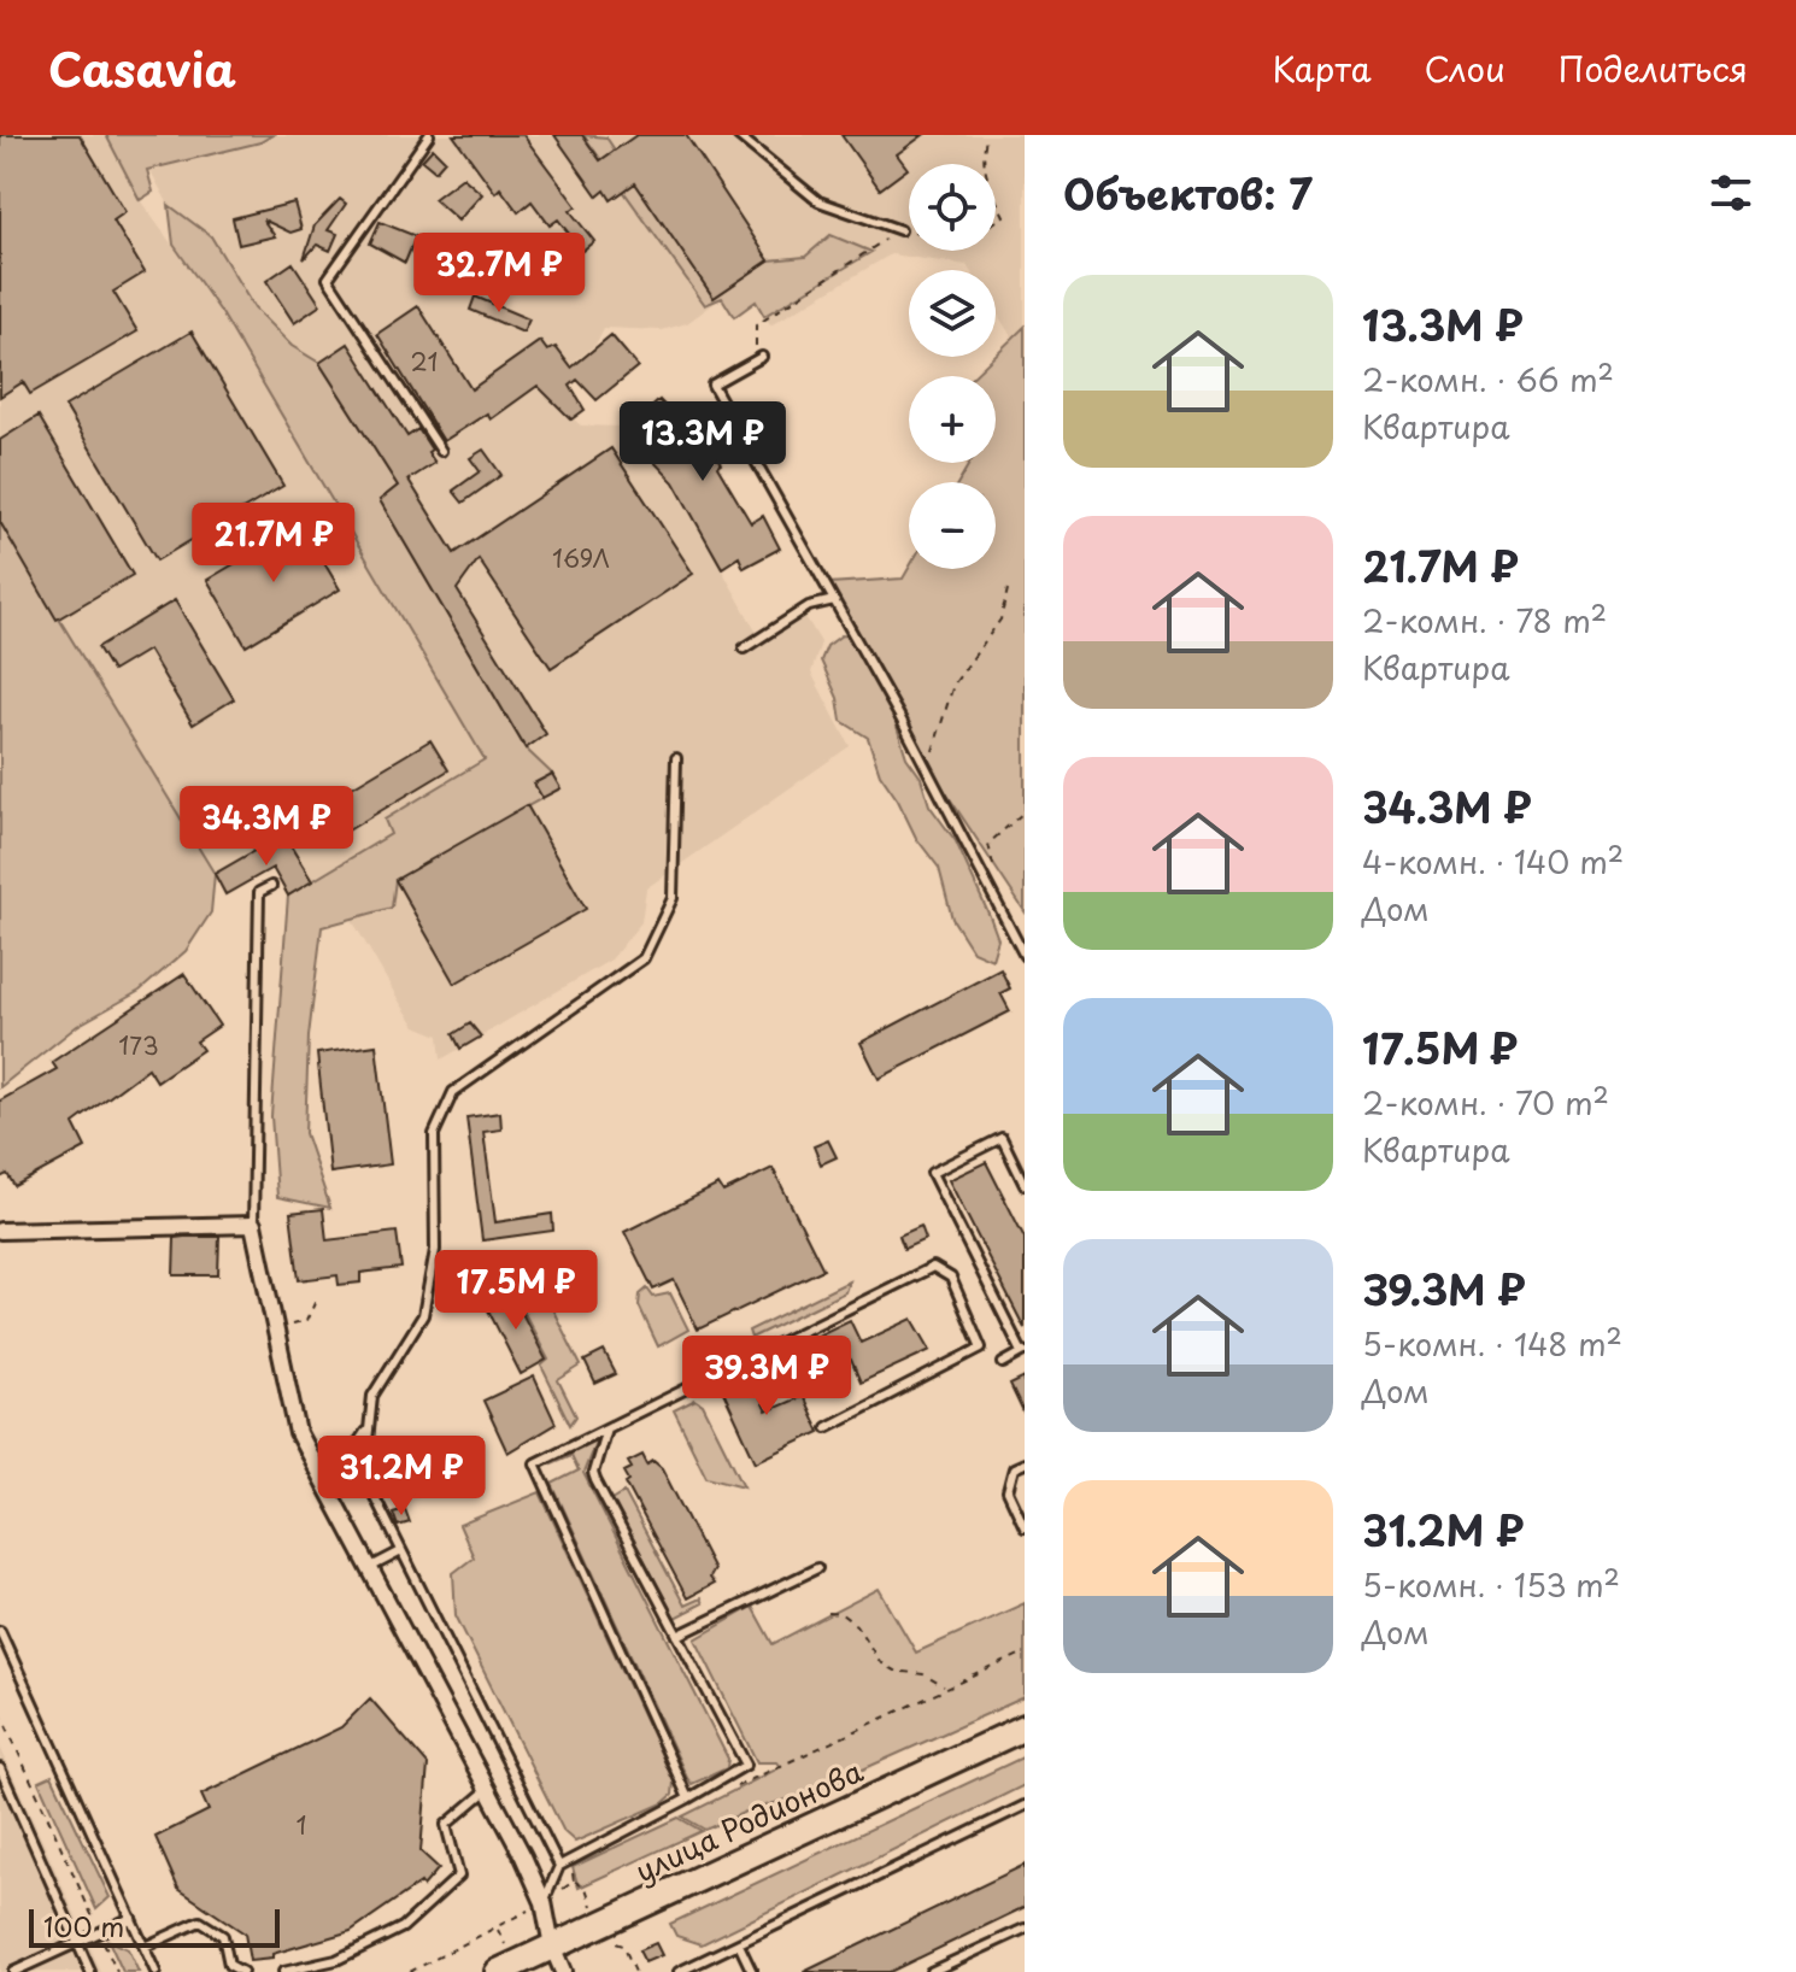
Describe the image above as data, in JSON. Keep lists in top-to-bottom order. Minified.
{"streets":{"main road":["улица Родионова"]},"house_numbers":["21","169Л","173","1"],"scale_bar":"100 m","page":{"header":"Casavia","nav":["Карта","Слои","Поделиться"],"heading":"Объектов: 7","map_buttons":["+","−"],"price":["32.7M ₽","13.3M ₽","21.7M ₽","34.3M ₽","17.5M ₽","39.3M ₽","31.2M ₽"],"list":[{"name":"13.3M ₽","note":"2-комн. · 66 m² · Квартира"},{"name":"21.7M ₽","note":"2-комн. · 78 m² · Квартира"},{"name":"34.3M ₽","note":"4-комн. · 140 m² · Дом"},{"name":"17.5M ₽","note":"2-комн. · 70 m² · Квартира"},{"name":"39.3M ₽","note":"5-комн. · 148 m² · Дом"},{"name":"31.2M ₽","note":"5-комн. · 153 m² · Дом"}],"scale":"100 m"}}
